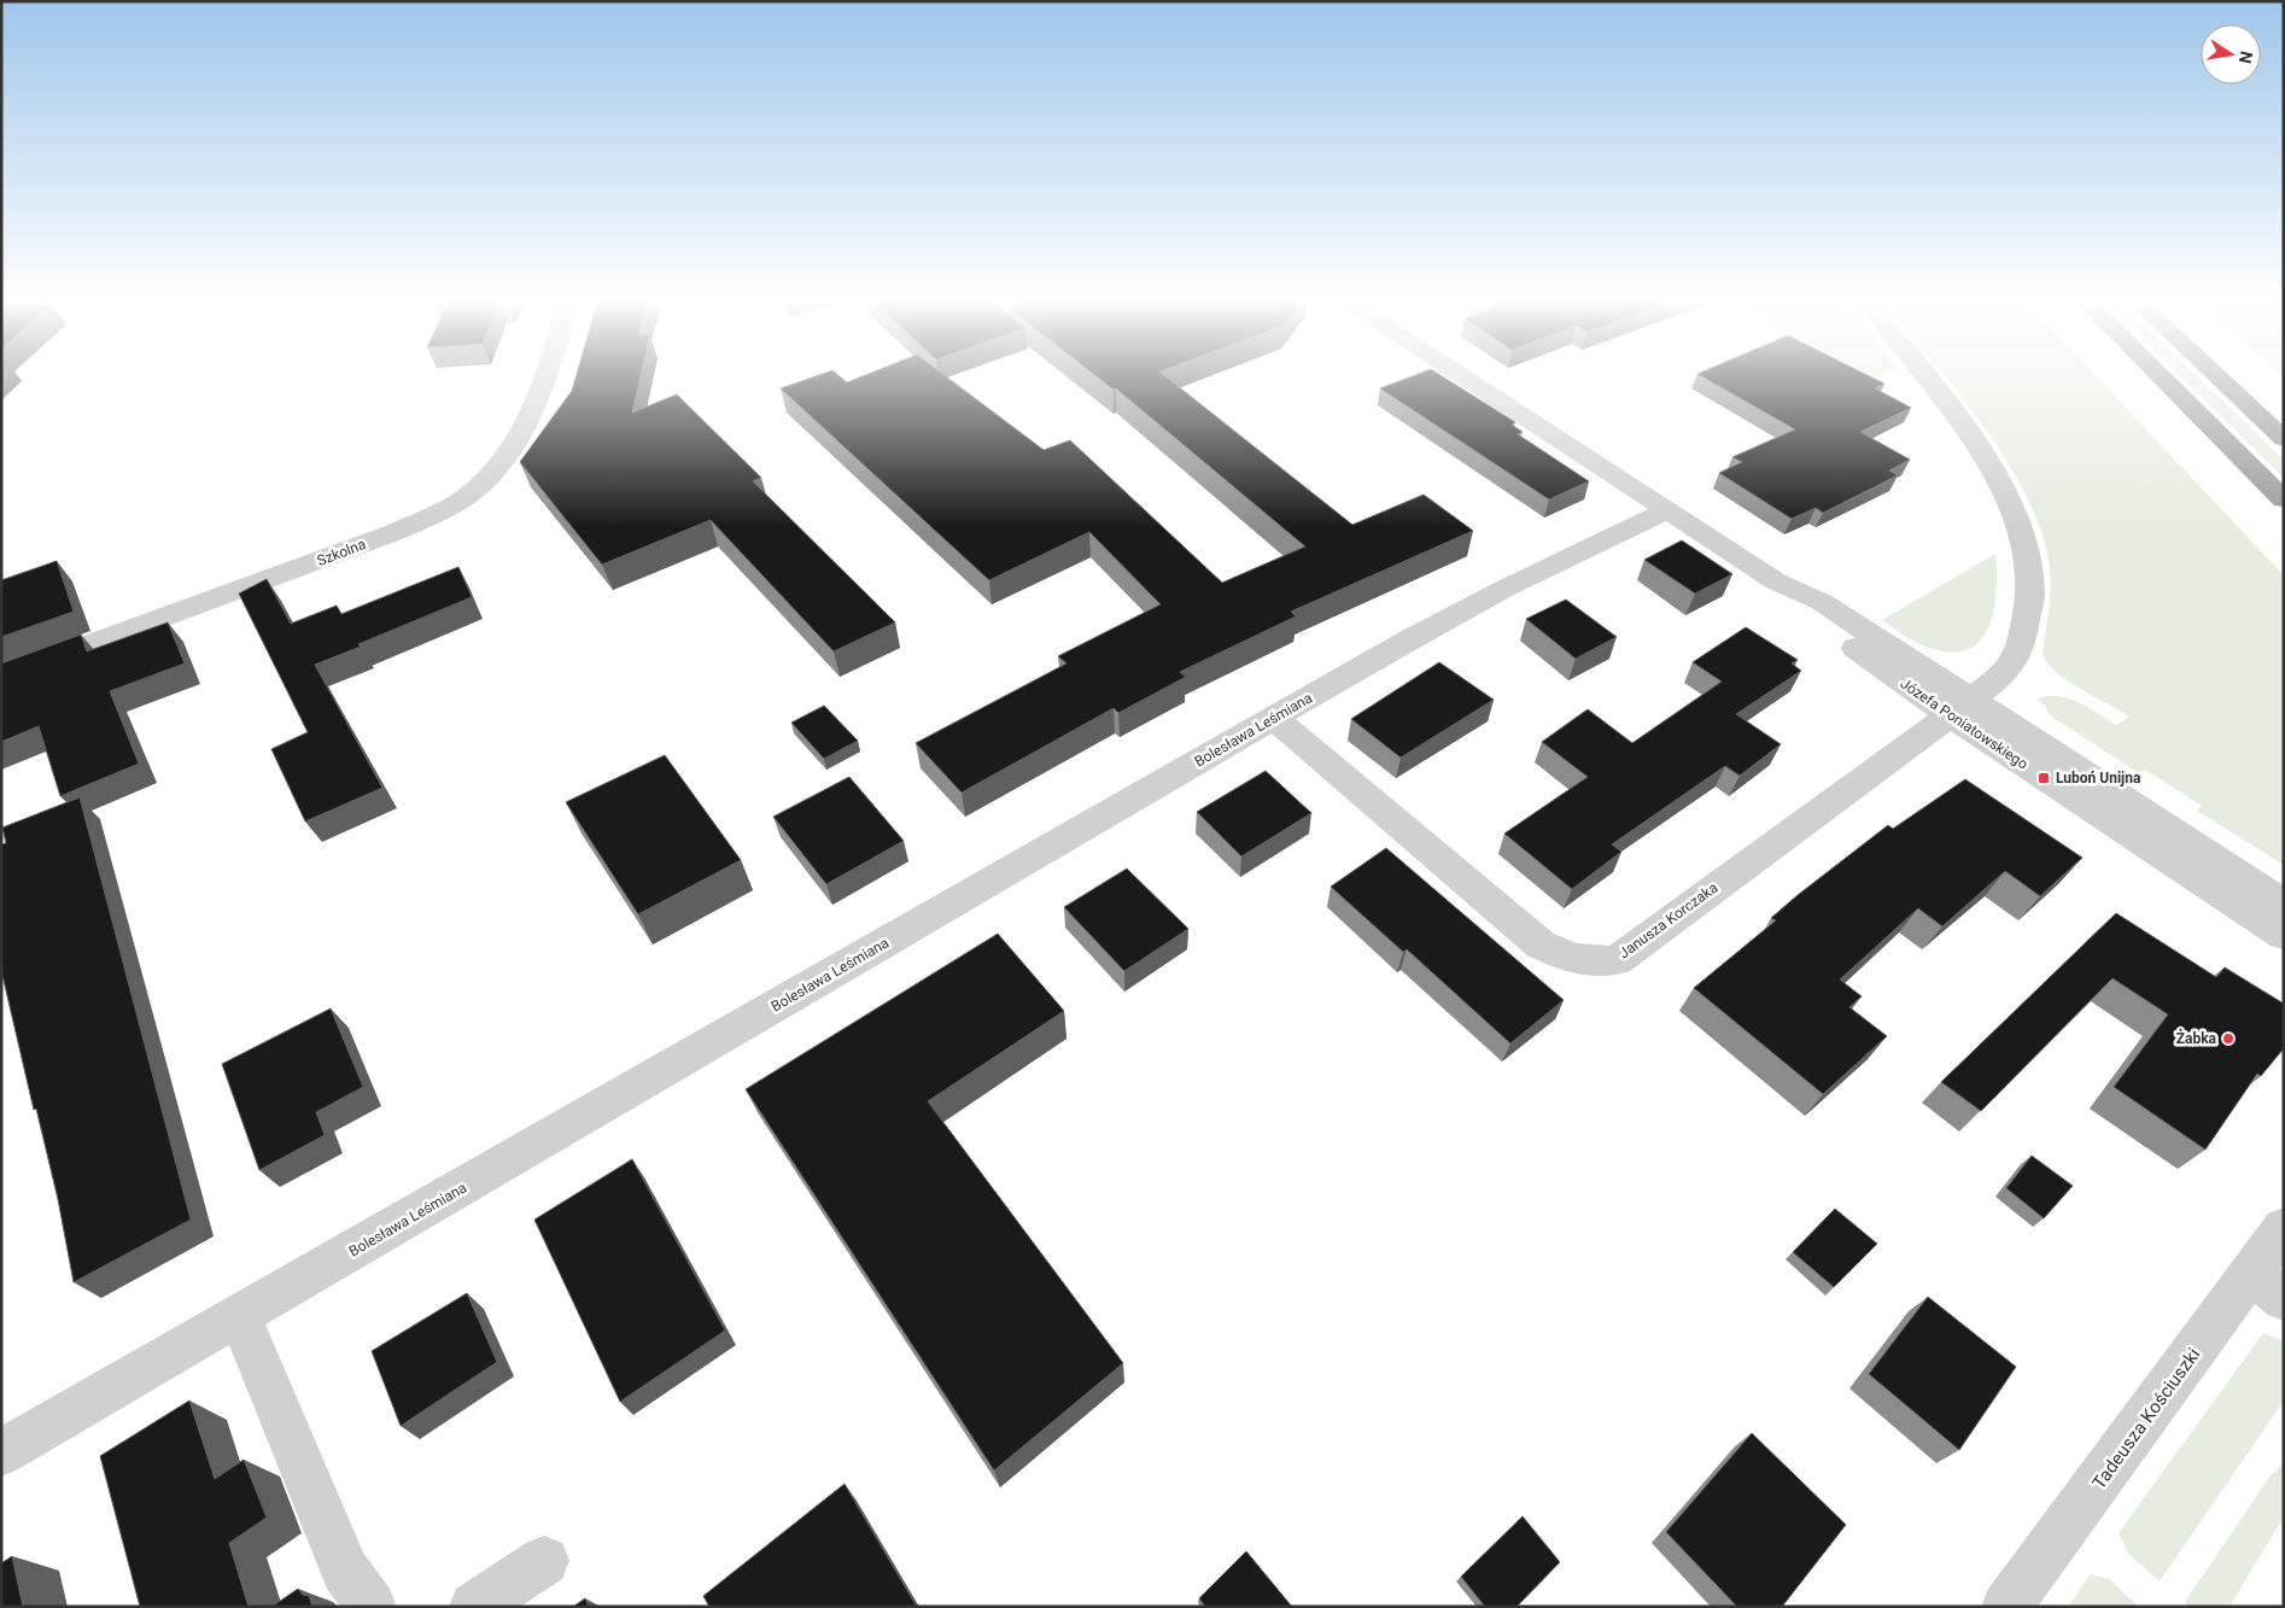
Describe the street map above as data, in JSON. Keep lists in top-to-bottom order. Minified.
{"streets":{"street":["Szkolna","Józefa Poniatowskiego","Bolesława Leśmiana","Janusza Korczaka","Tadeusza Kościuszki"]},"crossings":[["Józefa Poniatowskiego","Bolesława Leśmiana"],["Józefa Poniatowskiego","Janusza Korczaka"],["Bolesława Leśmiana","Janusza Korczaka"]],"places":{"transit":["Luboń Unijna"],"other":["Żabka"]},"north":"right"}
